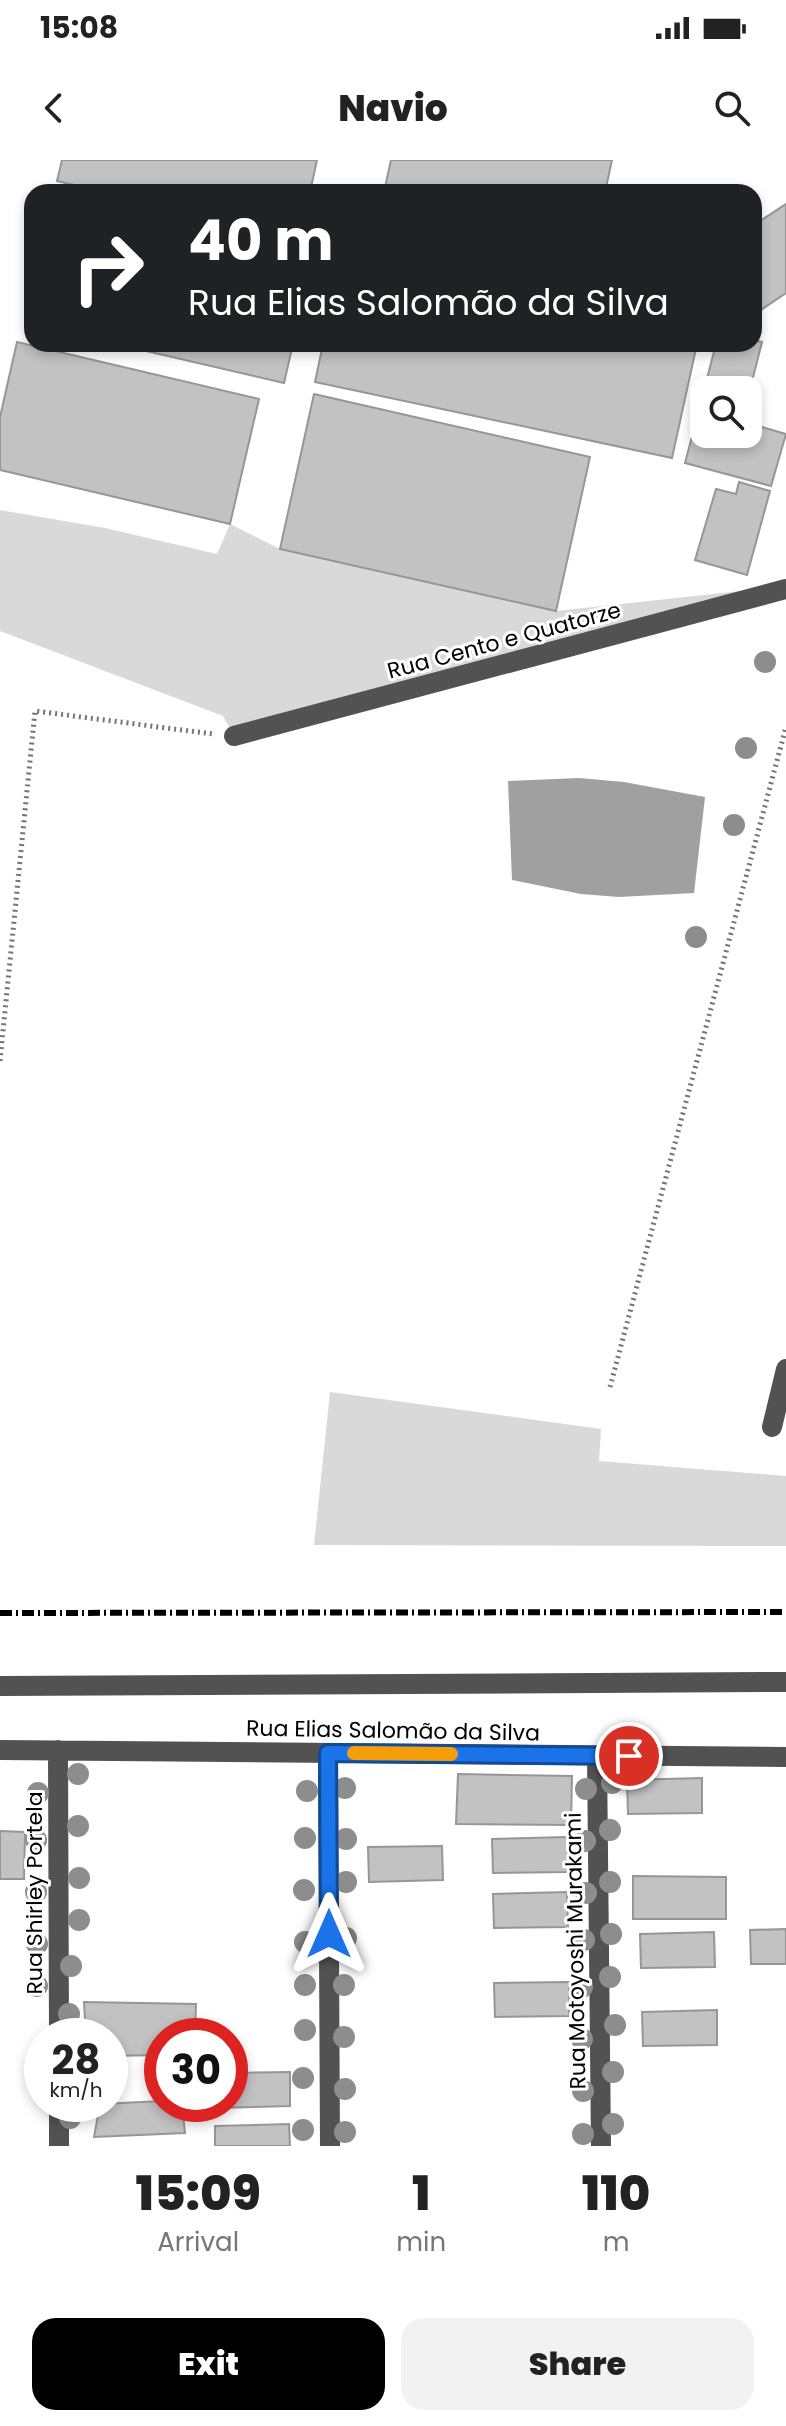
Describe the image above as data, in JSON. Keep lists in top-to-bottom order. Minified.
{"streets":{"street":["Rua Cento e Quatorze","Rua Elias Salomão da Silva","Rua Shirley Portela","Rua Motoyoshi Murakami"]},"crossings":[["Rua Elias Salomão da Silva","Rua Shirley Portela"],["Rua Elias Salomão da Silva","Rua Motoyoshi Murakami"]],"page":{"status":"15:08","header":"Navio","turn":["40 m","Rua Elias Salomão da Silva"],"speed":"28 km/h","limit":"30","eta":["15:09","Arrival","1","min","110","m"],"buttons":["Exit","Share"]}}
